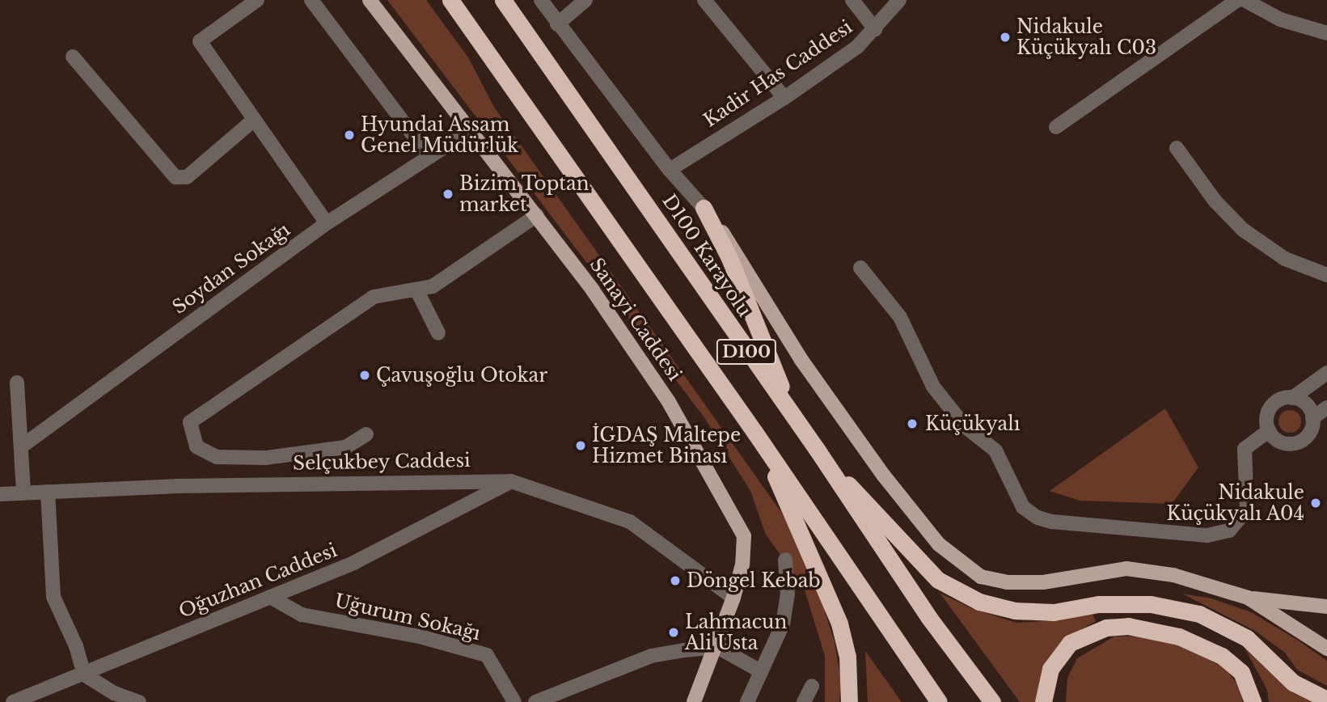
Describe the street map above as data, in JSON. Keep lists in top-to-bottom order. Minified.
{"streets":{"highway":["D100 Karayolu","D100"],"main road":["Sanayi Caddesi"],"street":["Kadir Has Caddesi","Soydan Sokağı","Selçukbey Caddesi","Oğuzhan Caddesi","Uğurum Sokağı"]},"crossings":[["Soydan Sokağı","Sanayi Caddesi"],["Sanayi Caddesi","Selçukbey Caddesi"],["Selçukbey Caddesi","Oğuzhan Caddesi"],["Oğuzhan Caddesi","Uğurum Sokağı"]],"places":["Nidakule Küçükyalı C03","Hyundai Assam Genel Müdürlük","Bizim Toptan market","Çavuşoğlu Otokar","Küçükyalı","İGDAŞ Maltepe Hizmet Binası","Nidakule Küçükyalı A04","Döngel Kebab","Lahmacun Ali Usta"]}
